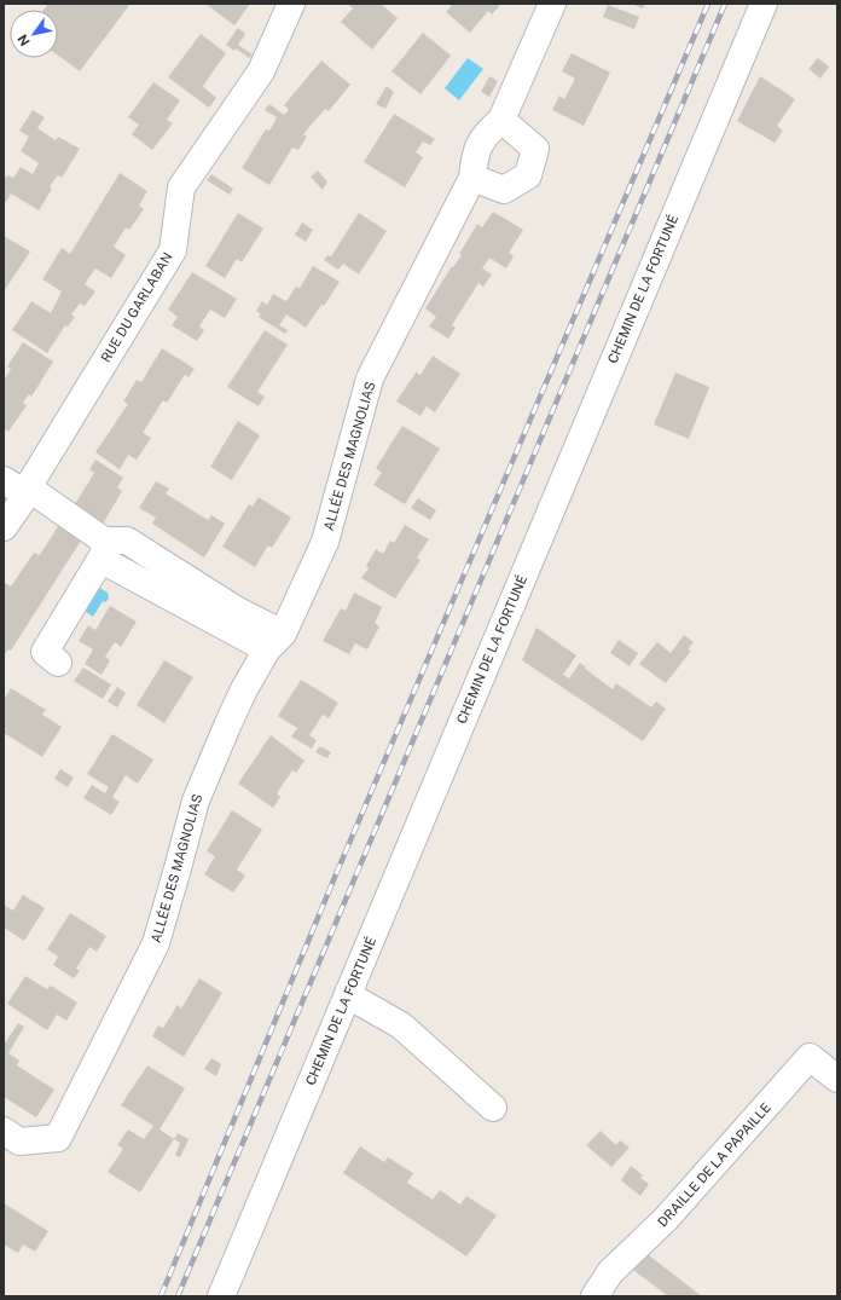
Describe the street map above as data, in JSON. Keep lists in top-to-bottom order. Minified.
{"streets":{"street":["CHEMIN DE LA FORTUNÉ","RUE DU GARLABAN","ALLÉE DES MAGNOLIAS","DRAILLE DE LA PAPAILLE"]},"north":"bottom left"}
